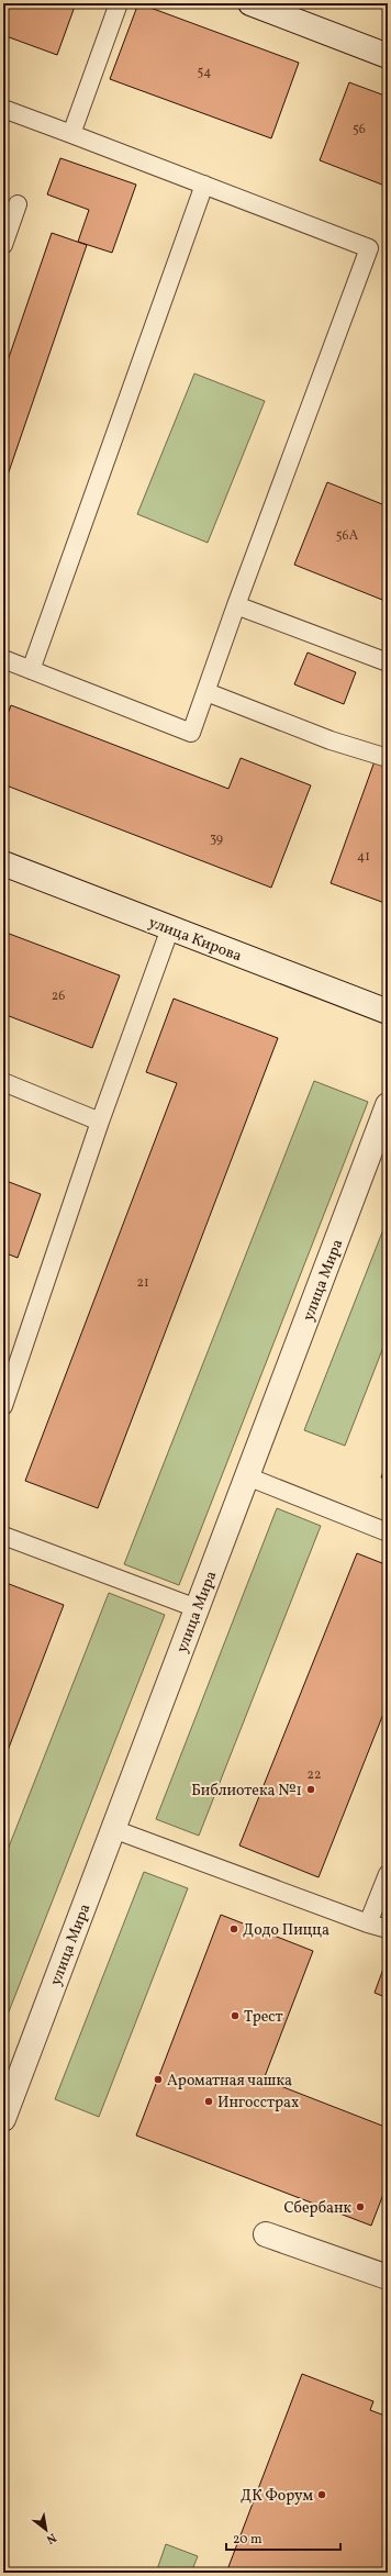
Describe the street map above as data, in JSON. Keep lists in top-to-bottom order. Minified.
{"streets":{"street":["улица Кирова","улица Мира"]},"places":["Библиотека №1","Додо Пицца","Трест","Ароматная чашка","Ингосстрах","Сбербанк","ДК Форум"],"house_numbers":["54","56","56А","39","41","26","21","22"],"scale_bar":"20 m","north":"bottom right"}
